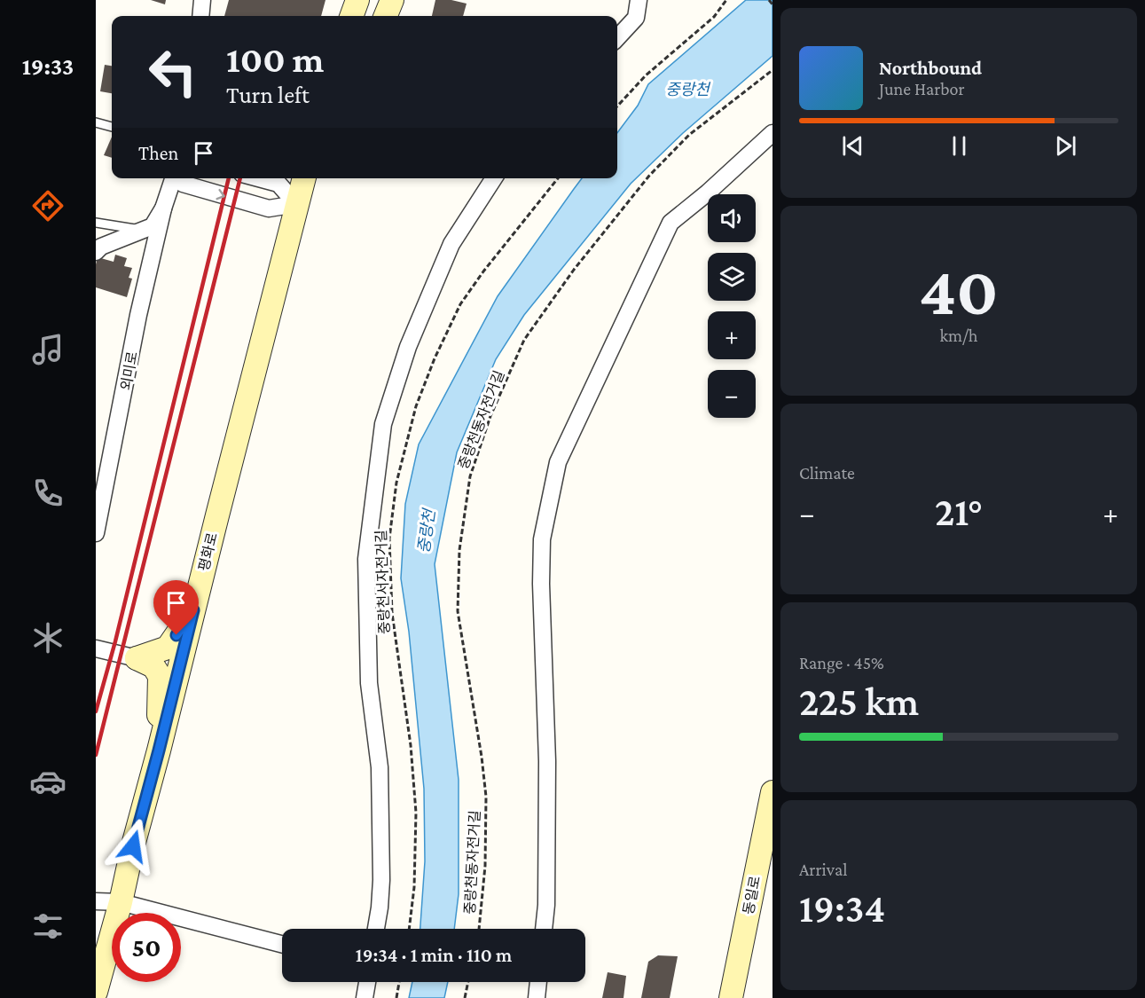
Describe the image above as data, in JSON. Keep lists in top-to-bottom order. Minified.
{"streets":{"main road":["평화로","동일로"],"street":["외미로"],"path":["중랑천동자전거길","중랑천서자전거길"]},"water":["중랑천"],"page":{"tabs":"19:33","turn":["100 m","Turn left"],"song":["Northbound","June Harbor"],"then":"Then","map_buttons":["+","−"],"tile":[["40","km/h"],"Climate",["Range · 45%","225 km"],["Arrival","19:34"]],"heat":["−","21°","+"],"limit":"50","trip":"19:34 · 1 min · 110 m"}}
